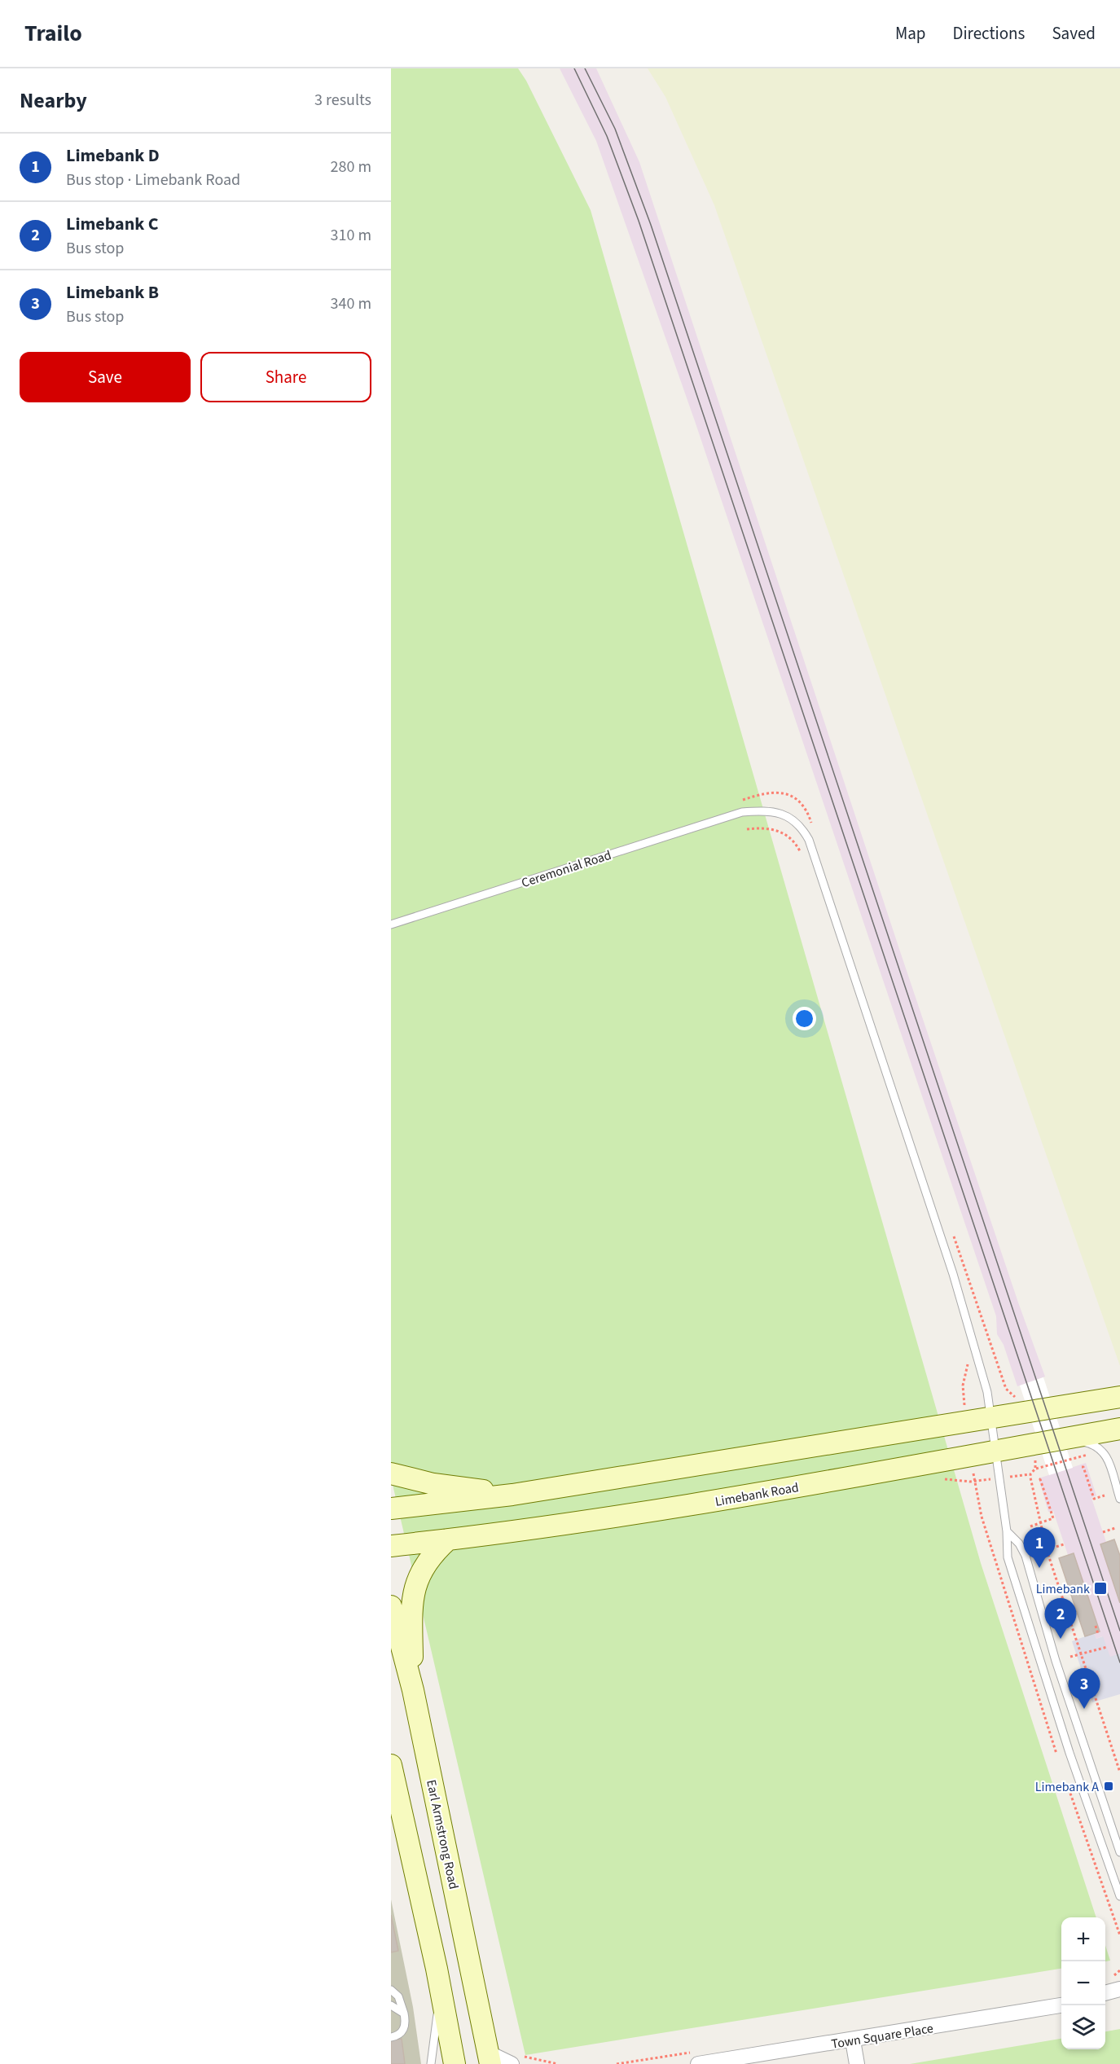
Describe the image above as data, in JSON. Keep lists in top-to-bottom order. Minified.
{"streets":{"main road":["Limebank Road","Earl Armstrong Road"],"street":["Town Square Place"],"lane":["Ceremonial Road"]},"crossings":[["Ceremonial Road","Limebank Road"]],"places":{"transit":["Limebank","Limebank A"]},"page":{"header":"Trailo","nav":["Map","Directions","Saved"],"heading":["Nearby","3 results"],"list":[{"mark":"1","name":"Limebank D","note":"Bus stop · Limebank Road","value":"280 m"},{"mark":"2","name":"Limebank C","note":"Bus stop","value":"310 m"},{"mark":"3","name":"Limebank B","note":"Bus stop","value":"340 m"}],"buttons":["Save","Share"],"pins":["1","2","3"],"map_buttons":["+","−"]}}
